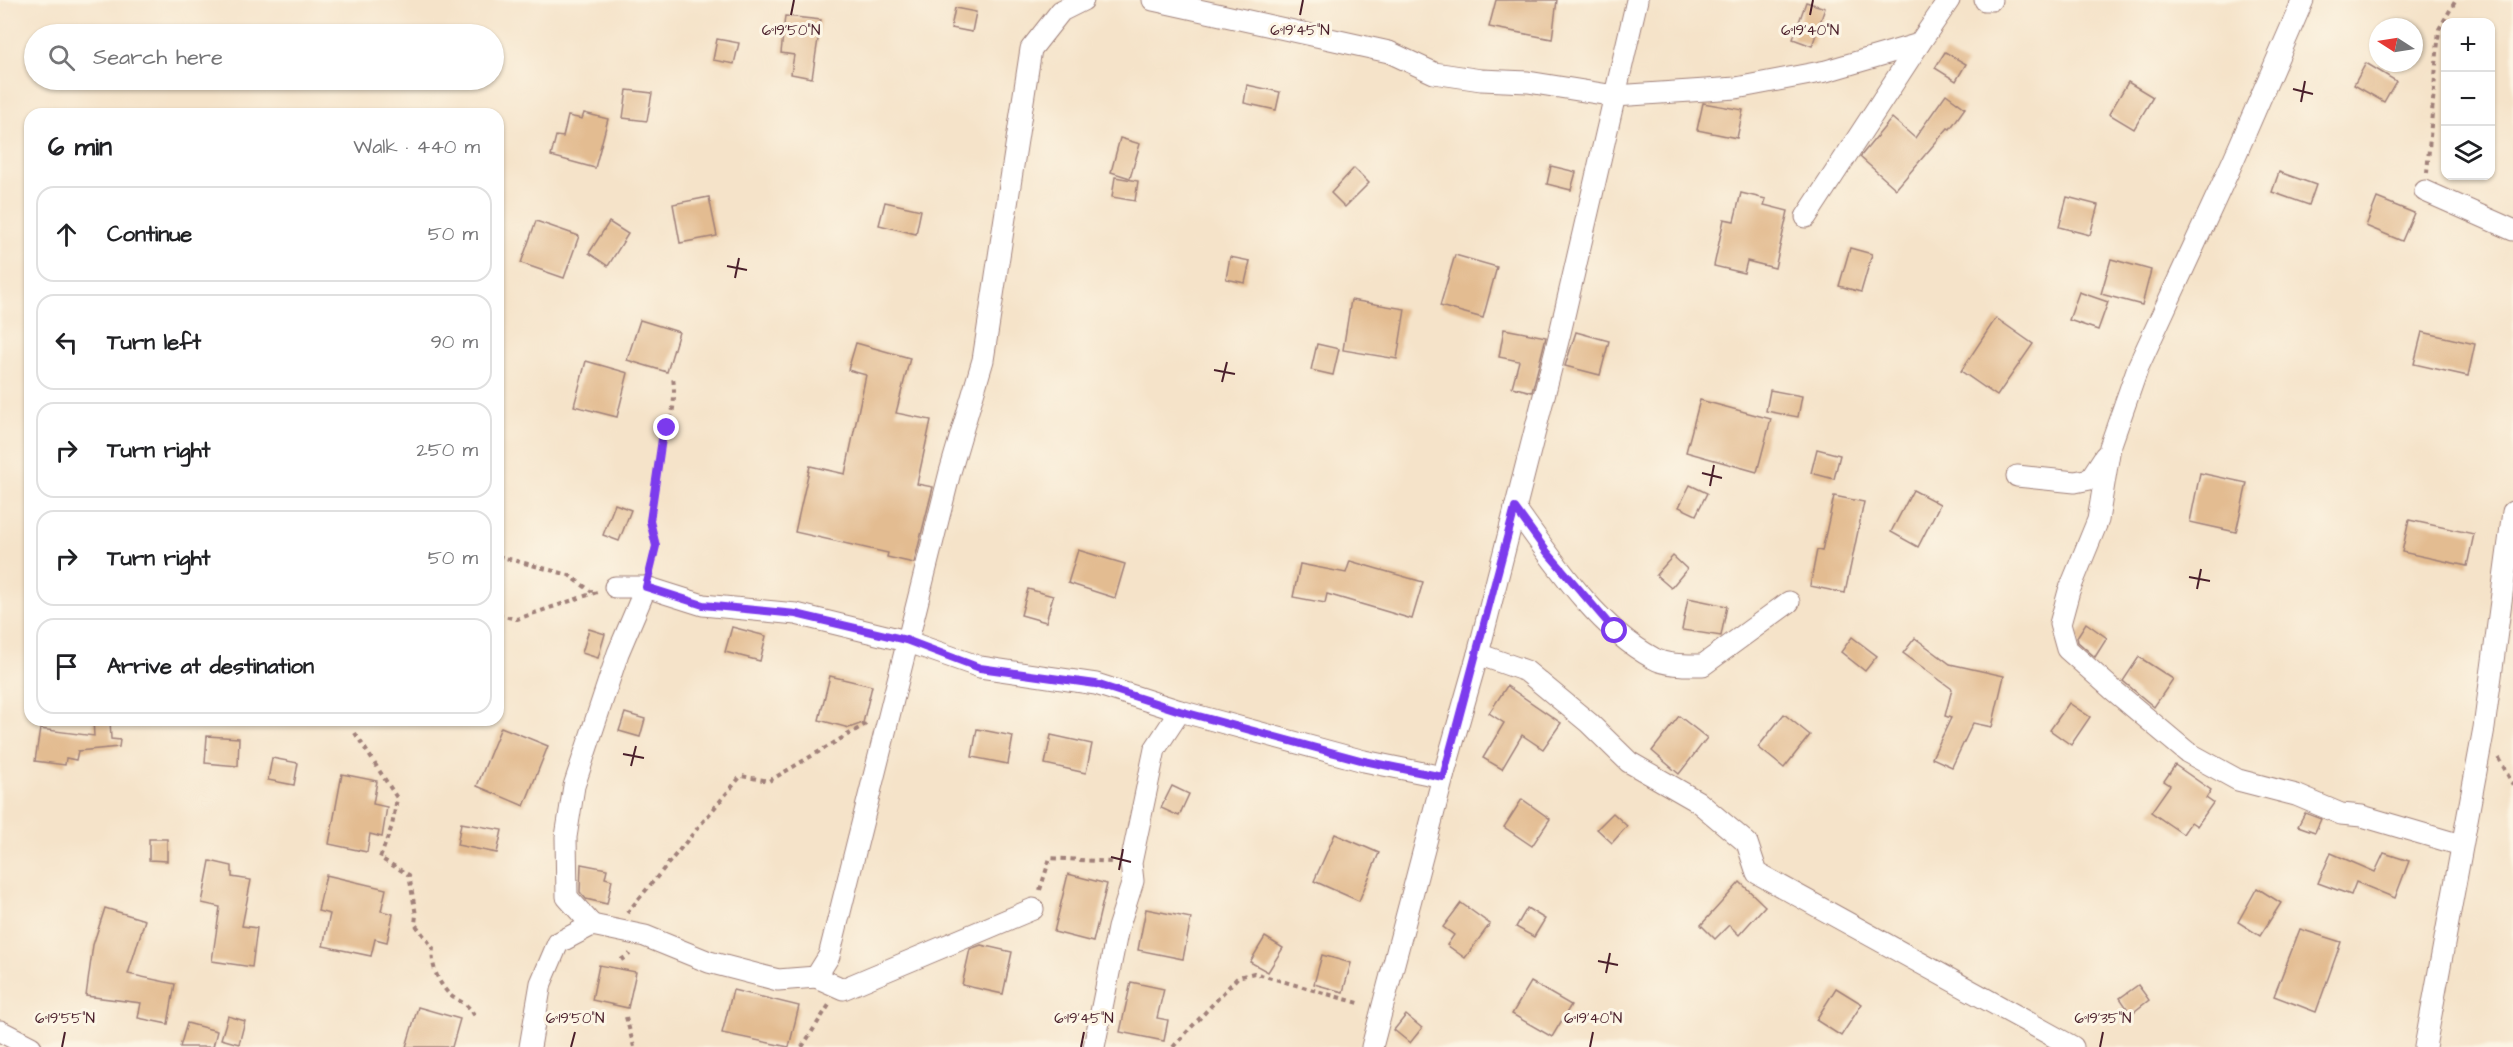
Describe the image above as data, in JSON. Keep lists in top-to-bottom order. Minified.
{"north":"left","page":{"map_buttons":["+","−"],"search":"Search here","heading":["6 min","Walk · 440 m"],"list":[["Continue","50 m"],["Turn left","90 m"],["Turn right","250 m"],["Turn right","50 m"],"Arrive at destination"]},"coordinates":["6°19'50\"N","6°19'45\"N","6°19'40\"N","6°19'55\"N","6°19'35\"N"]}
